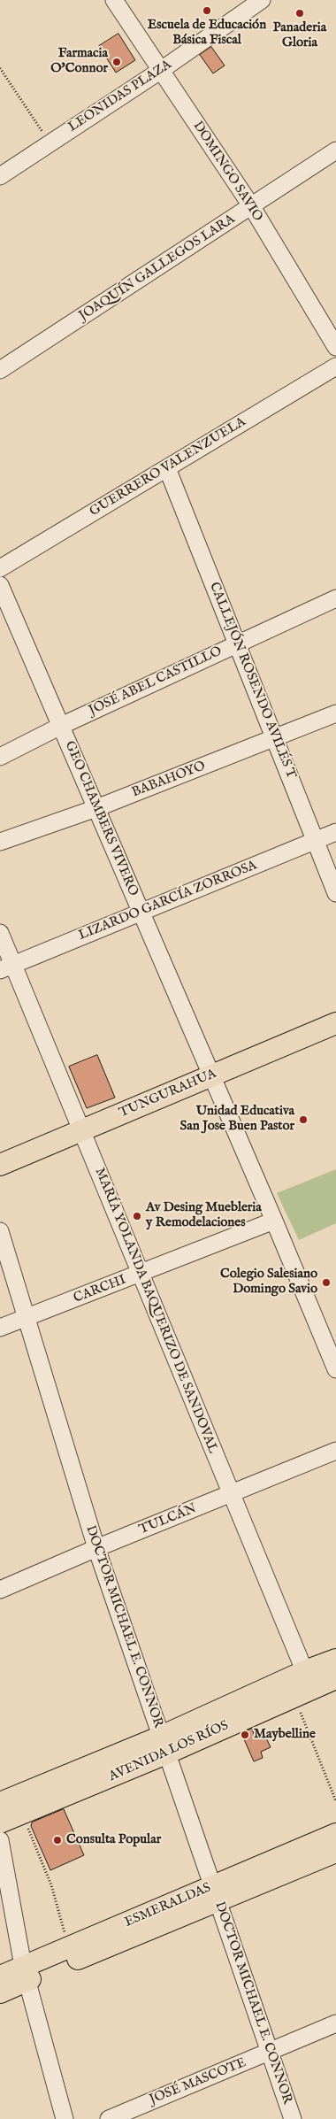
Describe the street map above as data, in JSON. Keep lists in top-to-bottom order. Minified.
{"streets":{"main road":["TUNGURAHUA","AVENIDA LOS RÍOS","ESMERALDAS"],"street":["LEONIDAS PLAZA","DOMINGO SAVIO","JOAQUÍN GALLEGOS LARA","GUERRERO VALENZUELA","CALLEJÓN ROSENDO AVILÉS T","JOSÉ ABEL CASTILLO","BABAHOYO","GEO CHAMBERS VIVERO","LIZARDO GARCÍA ZORROSA","CARCHI","MARÍA YOLANDA BAQUERIZO DE SANDOVAL","TULCÁN","DOCTOR MICHAEL E. CONNOR","JOSÉ MASCOTE"]},"crossings":[["LEONIDAS PLAZA","DOMINGO SAVIO"],["DOMINGO SAVIO","JOAQUÍN GALLEGOS LARA"],["GUERRERO VALENZUELA","CALLEJÓN ROSENDO AVILÉS T"],["CALLEJÓN ROSENDO AVILÉS T","JOSÉ ABEL CASTILLO"],["CALLEJÓN ROSENDO AVILÉS T","BABAHOYO"],["CALLEJÓN ROSENDO AVILÉS T","LIZARDO GARCÍA ZORROSA"],["JOSÉ ABEL CASTILLO","GEO CHAMBERS VIVERO"],["BABAHOYO","GEO CHAMBERS VIVERO"],["GEO CHAMBERS VIVERO","LIZARDO GARCÍA ZORROSA"],["GEO CHAMBERS VIVERO","TUNGURAHUA"],["GEO CHAMBERS VIVERO","CARCHI"],["LIZARDO GARCÍA ZORROSA","MARÍA YOLANDA BAQUERIZO DE SANDOVAL"],["TUNGURAHUA","MARÍA YOLANDA BAQUERIZO DE SANDOVAL"],["CARCHI","MARÍA YOLANDA BAQUERIZO DE SANDOVAL"],["CARCHI","DOCTOR MICHAEL E. CONNOR"],["MARÍA YOLANDA BAQUERIZO DE SANDOVAL","TULCÁN"],["MARÍA YOLANDA BAQUERIZO DE SANDOVAL","AVENIDA LOS RÍOS"],["TULCÁN","DOCTOR MICHAEL E. CONNOR"],["DOCTOR MICHAEL E. CONNOR","AVENIDA LOS RÍOS"],["DOCTOR MICHAEL E. CONNOR","ESMERALDAS"],["DOCTOR MICHAEL E. CONNOR","JOSÉ MASCOTE"]],"places":["Escuela de Educación Básica Fiscal","Panaderia Gloria","Farmacia O'Connor","Unidad Educativa San Jose Buen Pastor","Av Desing Muebleria y Remodelaciones","Colegio Salesiano Domingo Savio","Maybelline","Consulta Popular"]}
